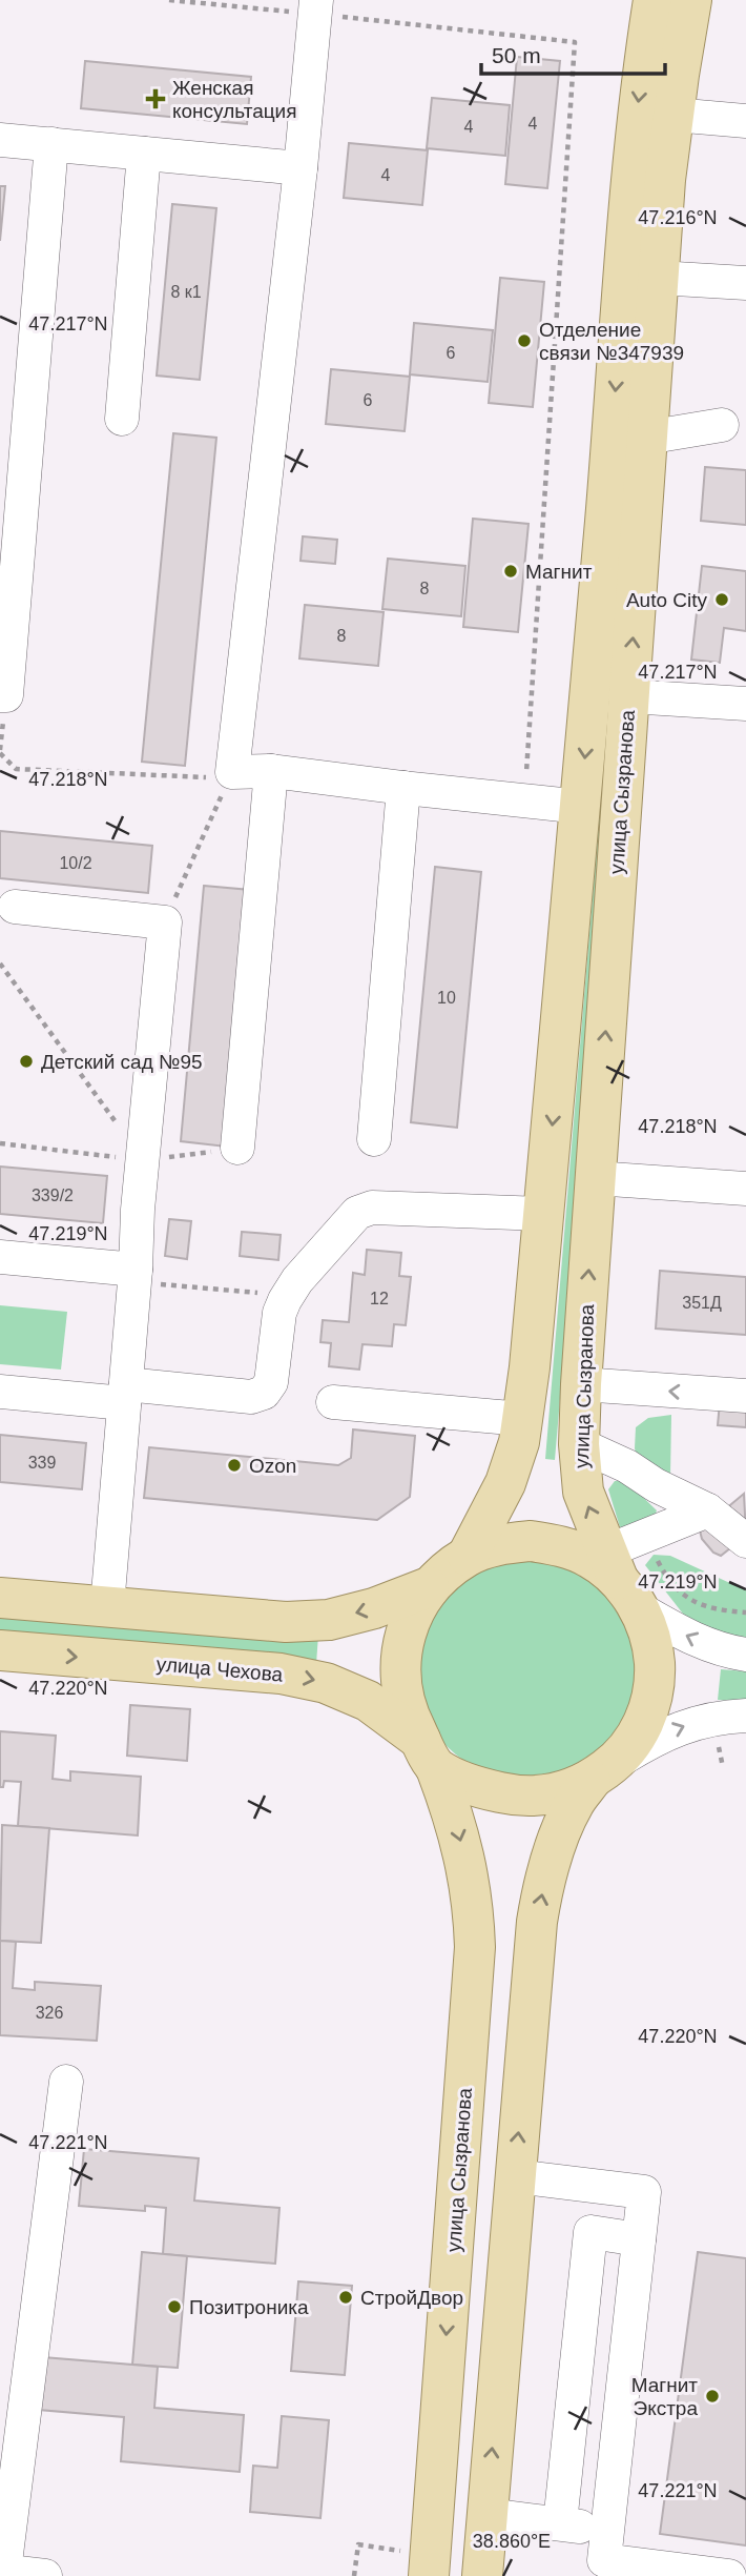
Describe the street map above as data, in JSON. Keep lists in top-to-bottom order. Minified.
{"streets":{"main road":["улица Сызранова","улица Чехова"]},"crossings":[["улица Сызранова","улица Чехова"]],"places":{"health":["Женская консультация"],"other":["Отделение связи №347939","Магнит","Auto City","Детский сад №95","Ozon","СтройДвор","Позитроника","Магнит Экстра"]},"house_numbers":["4","4","4","8 к1","6","6","8","8","10/2","10","339/2","12","351Д","339","326"],"scale_bar":"50 m","coordinates":["47.216°N","47.217°N","47.218°N","47.219°N","47.220°N","47.221°N","38.860°E"]}
